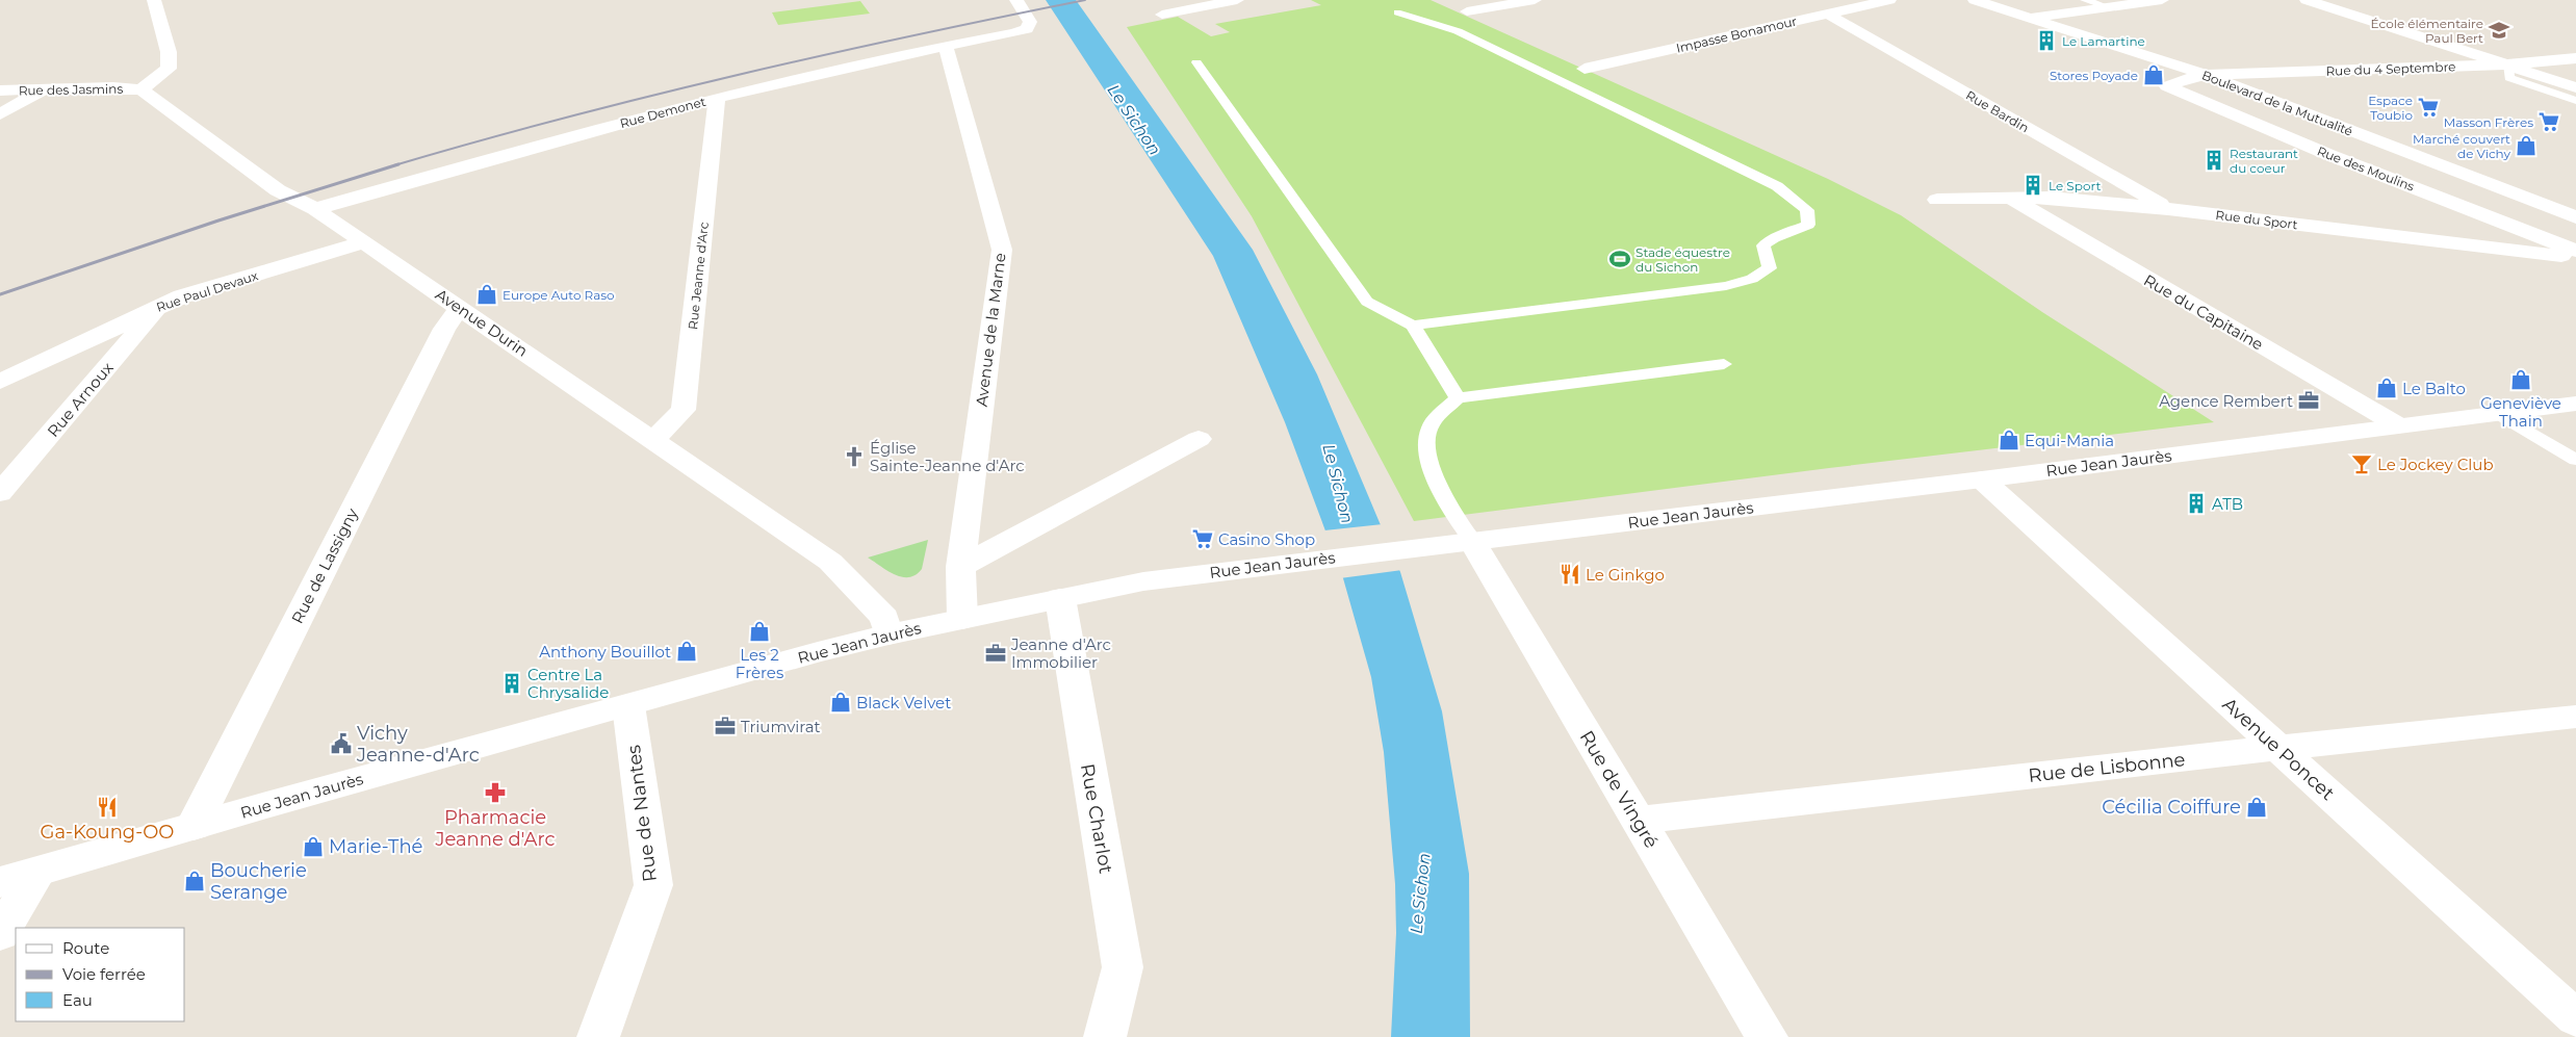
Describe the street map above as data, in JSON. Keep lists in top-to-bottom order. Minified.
{"streets":{"street":["Impasse Bonamour","Rue du 4 Septembre","Rue des Jasmins","Boulevard de la Mutualité","Rue Bardin","Rue Demonet","Rue des Moulins","Rue du Sport","Rue Jeanne d'Arc","Rue Paul Devaux","Rue du Capitaine","Avenue Durin","Avenue de la Marne","Rue Arnoux","Rue Jean Jaurès","Rue de Lassigny","Avenue Poncet","Rue de Lisbonne","Rue de Vingré","Rue de Nantes","Rue Charlot"]},"crossings":[["Impasse Bonamour","Rue Bardin"],["Rue du 4 Septembre","Boulevard de la Mutualité"],["Rue du 4 Septembre","Rue des Moulins"],["Rue des Jasmins","Avenue Durin"],["Boulevard de la Mutualité","Rue des Moulins"],["Rue Bardin","Rue du Sport"],["Rue Demonet","Rue Jeanne d'Arc"],["Rue Demonet","Avenue Durin"],["Rue Demonet","Avenue de la Marne"],["Rue du Sport","Rue du Capitaine"],["Rue Jeanne d'Arc","Avenue Durin"],["Rue Paul Devaux","Avenue Durin"],["Rue Paul Devaux","Rue Arnoux"],["Rue du Capitaine","Rue Jean Jaurès"],["Avenue Durin","Rue Jean Jaurès"],["Avenue Durin","Rue de Lassigny"],["Avenue de la Marne","Rue Jean Jaurès"],["Rue Jean Jaurès","Rue de Lassigny"],["Rue Jean Jaurès","Avenue Poncet"],["Rue Jean Jaurès","Rue de Vingré"],["Rue Jean Jaurès","Rue de Nantes"],["Rue Jean Jaurès","Rue Charlot"],["Avenue Poncet","Rue de Lisbonne"],["Rue de Lisbonne","Rue de Vingré"]],"water":["Le Sichon"],"places":{"school or university":["École élémentaire Paul Bert"],"building":["Le Lamartine","Restaurant du coeur","Le Sport","ATB","Centre La Chrysalide"],"shop":["Stores Poyade","Marché couvert de Vichy","Europe Auto Raso","Geneviève Thain","Le Balto","Equi-Mania","Les 2 Frères","Anthony Bouillot","Black Velvet","Cécilia Coiffure","Marie-Thé","Boucherie Serange"],"supermarket":["Espace Toubio","Masson Frères","Casino Shop"],"sports":["Stade équestre du Sichon"],"office":["Agence Rembert","Jeanne d'Arc Immobilier","Triumvirat"],"church":["Église Sainte-Jeanne d'Arc"],"bar":["Le Jockey Club"],"restaurant":["Le Ginkgo","Ga-Koung-OO"],"public building":["Vichy Jeanne-d'Arc"],"pharmacy":["Pharmacie Jeanne d'Arc"]},"legend":["Route","Voie ferrée","Eau"]}
